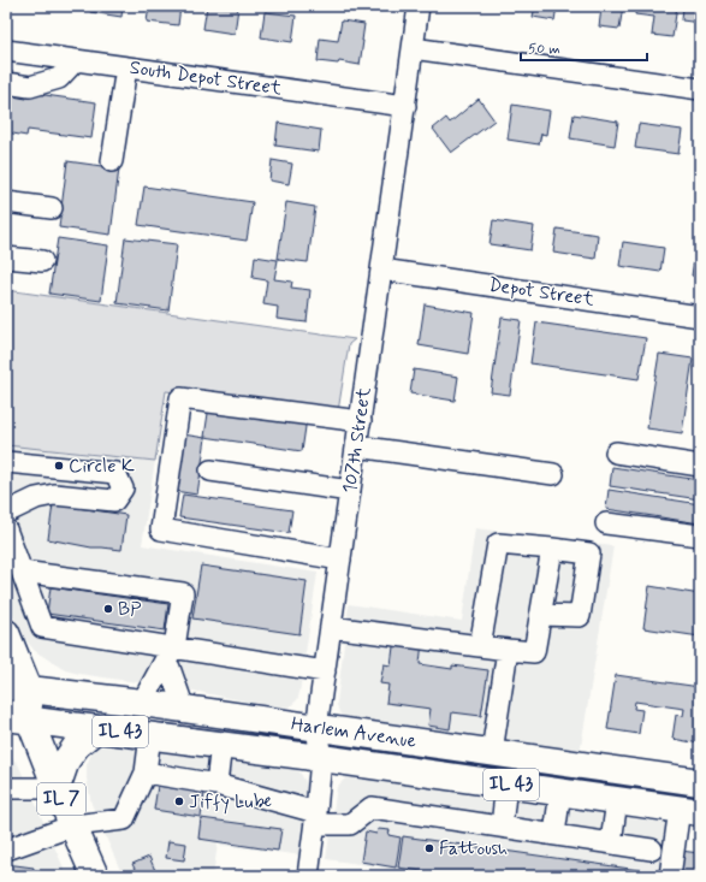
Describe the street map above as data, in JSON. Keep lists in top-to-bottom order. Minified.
{"streets":{"main road":["IL 43","Harlem Avenue","IL 7"],"street":["South Depot Street","Depot Street","107th Street"]},"crossings":[["South Depot Street","107th Street"],["Depot Street","107th Street"],["107th Street","Harlem Avenue"],["Harlem Avenue","IL 7"]],"places":["Circle K","BP","Jiffy Lube","Fattoush"],"scale_bar":"50 m"}
